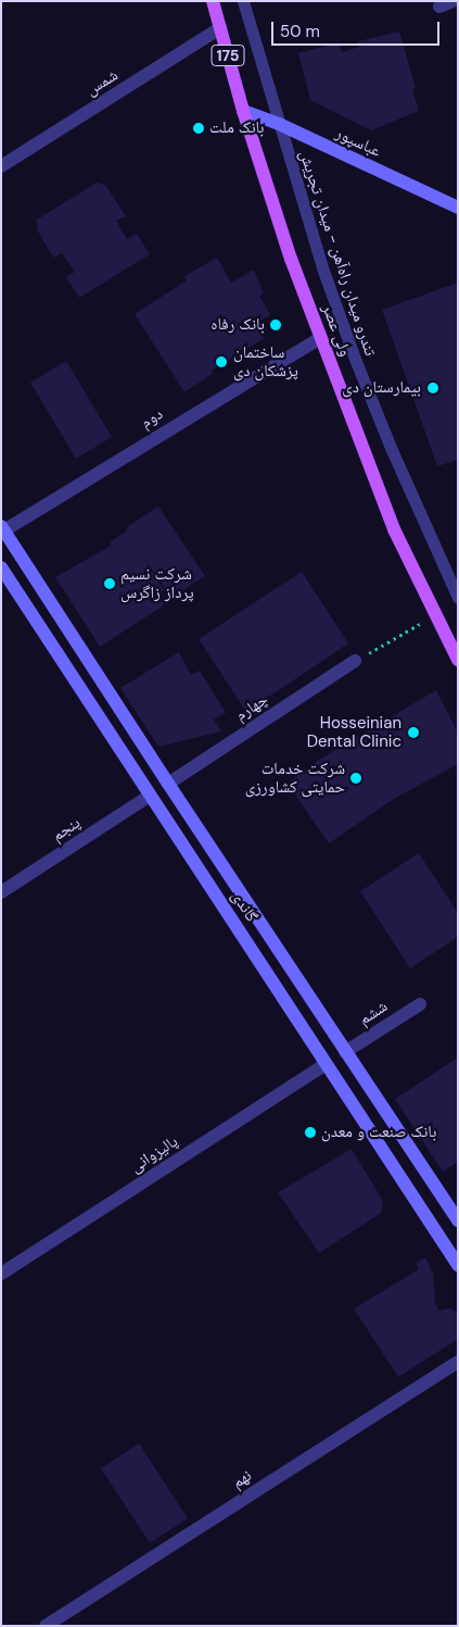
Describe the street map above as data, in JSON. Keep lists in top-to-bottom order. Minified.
{"streets":{"main road":["175","عباسپور","ولی عصر","گاندی"],"street":["شمس","دوم","چهارم","پنجم","ششم","پالیزوانی","نهم"],"lane":["تندرو میدان راه‌آهن - میدان تجریش"]},"crossings":[["شمس","ولی عصر"],["عباسپور","تندرو میدان راه‌آهن - میدان تجریش"],["عباسپور","ولی عصر"],["ولی عصر","دوم"],["دوم","گاندی"],["چهارم","گاندی"],["پنجم","گاندی"],["گاندی","ششم"],["گاندی","پالیزوانی"]],"places":["بانک ملت","بانک رفاه","ساختمان پزشکان دی","بیمارستان دی","شرکت نسیم پرداز زاگرس","Hosseinian Dental Clinic","شرکت خدمات حمایتی کشاورزی","بانک صنعت و معدن"],"scale_bar":"50 m"}
